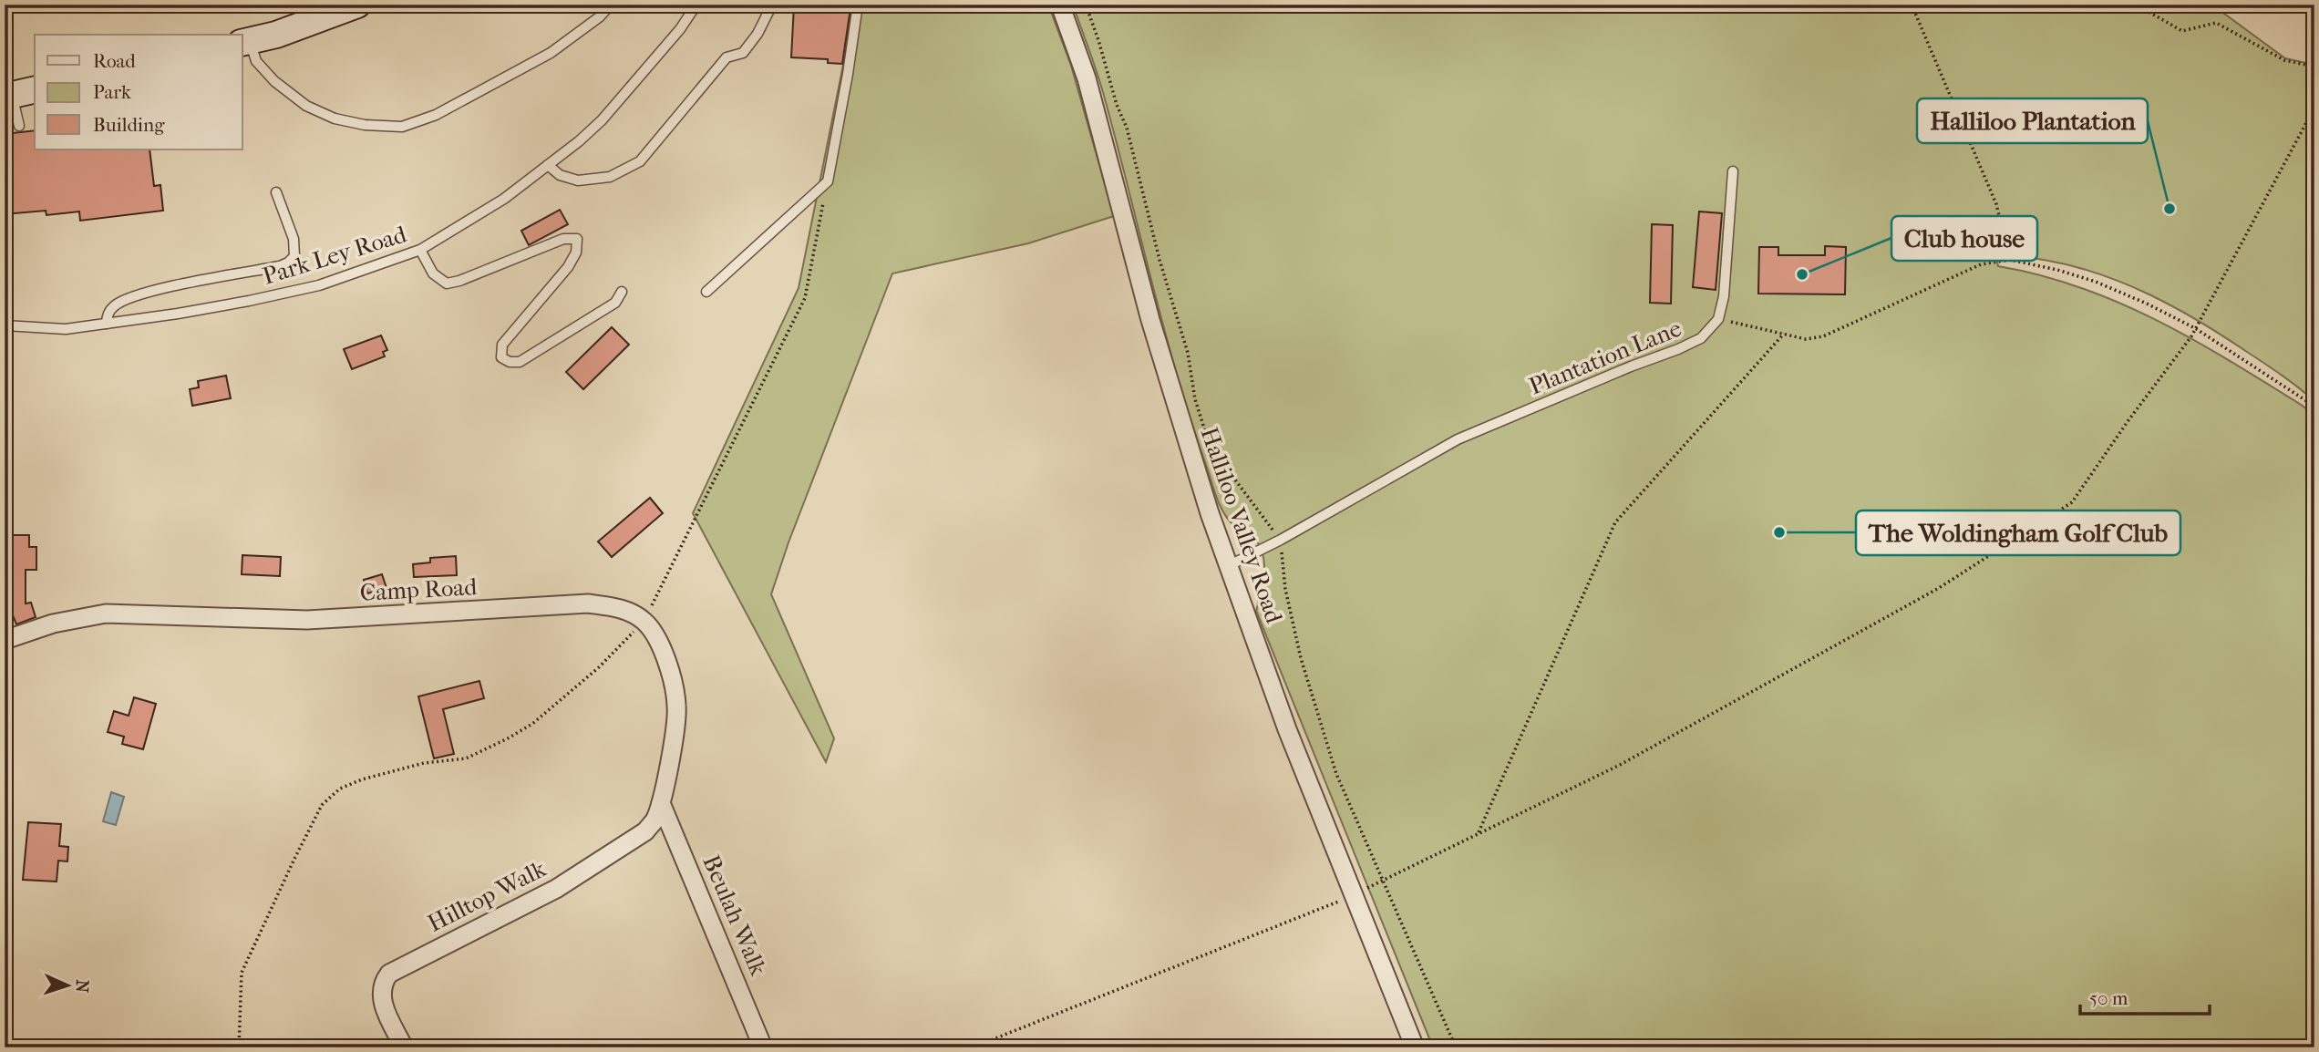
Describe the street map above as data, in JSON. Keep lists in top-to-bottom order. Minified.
{"streets":{"street":["Halliloo Valley Road","Camp Road","Hilltop Walk","Beulah Walk"],"lane":["Park Ley Road","Plantation Lane"]},"crossings":[["Plantation Lane","Halliloo Valley Road"],["Hilltop Walk","Beulah Walk"]],"places":["Halliloo Plantation","Club house","The Woldingham Golf Club"],"legend":["Road","Park","Building"],"scale_bar":"50 m","north":"right"}
